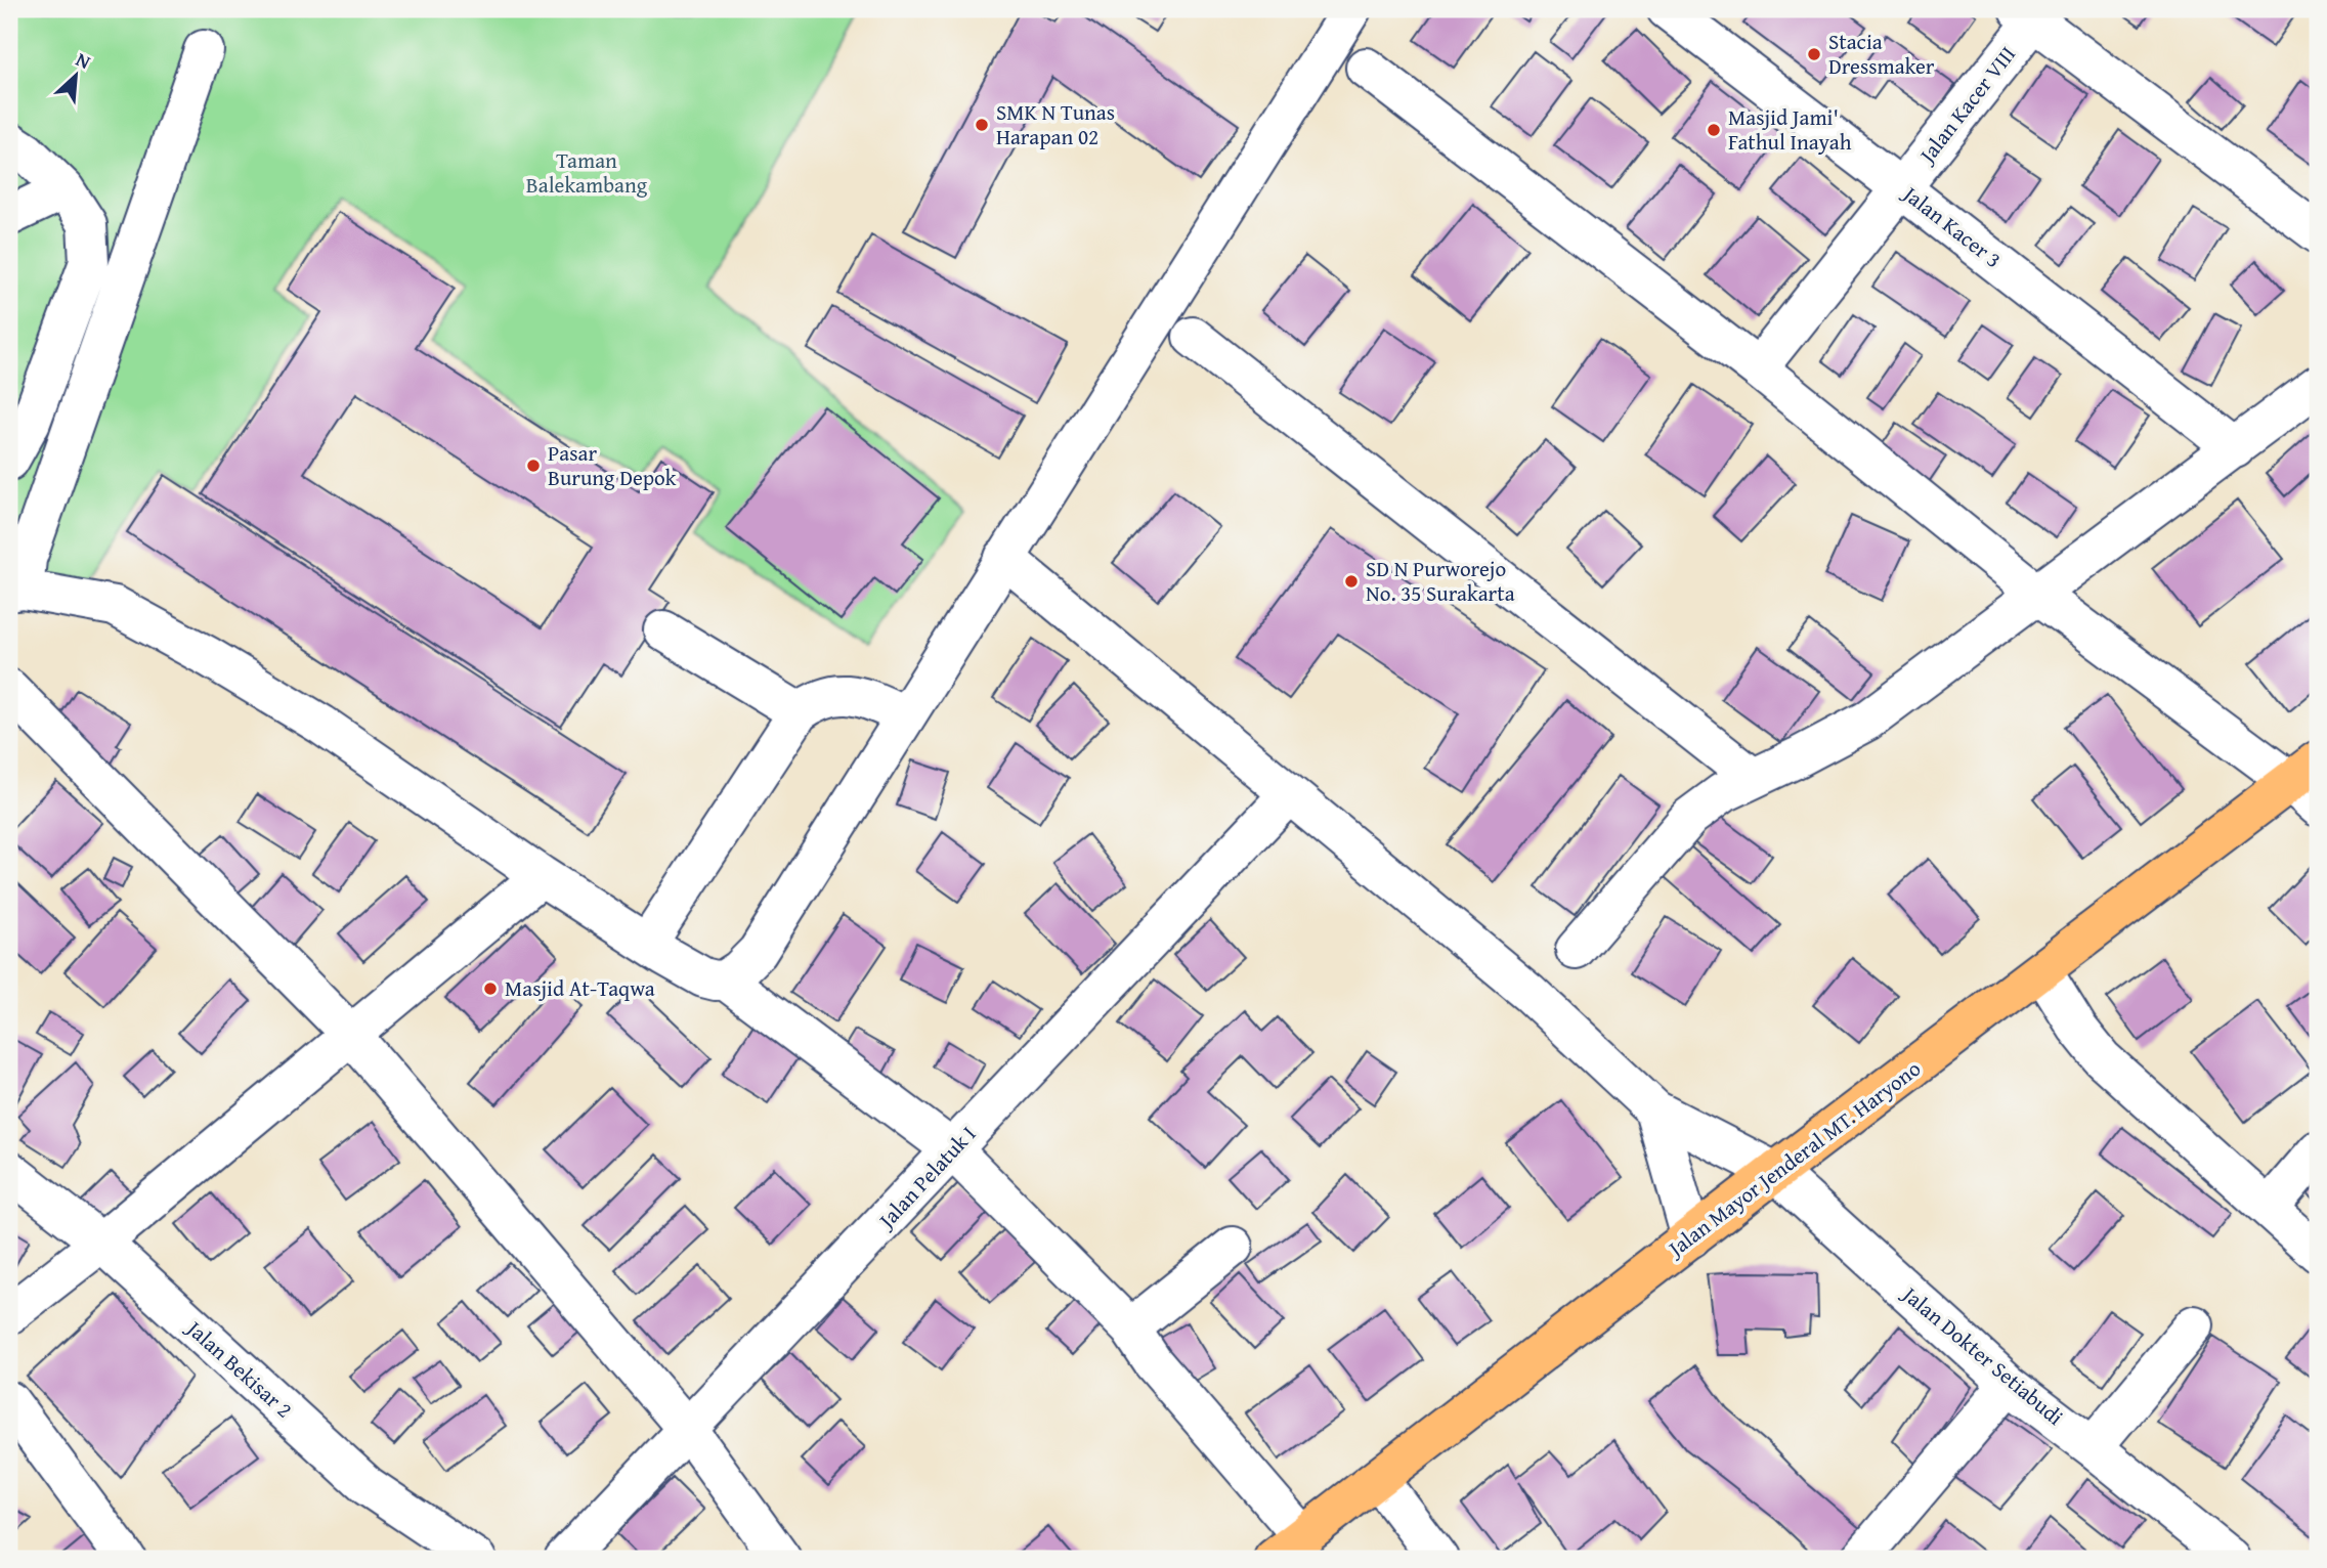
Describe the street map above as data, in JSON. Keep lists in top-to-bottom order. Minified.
{"streets":{"main road":["Jalan Mayor Jenderal MT. Haryono"],"street":["Jalan Kacer VIII","Jalan Kacer 3","Jalan Pelatuk I","Jalan Dokter Setiabudi","Jalan Bekisar 2"]},"crossings":[["Jalan Kacer VIII","Jalan Kacer 3"],["Jalan Mayor Jenderal MT. Haryono","Jalan Dokter Setiabudi"],["Jalan Pelatuk I","Jalan Dokter Setiabudi"]],"parks":["Taman Balekambang"],"places":["Stacia Dressmaker","SMK N Tunas Harapan 02","Masjid Jami' Fathul Inayah","Pasar Burung Depok","SD N Purworejo No. 35 Surakarta","Masjid At-Taqwa"],"north":"top right"}
